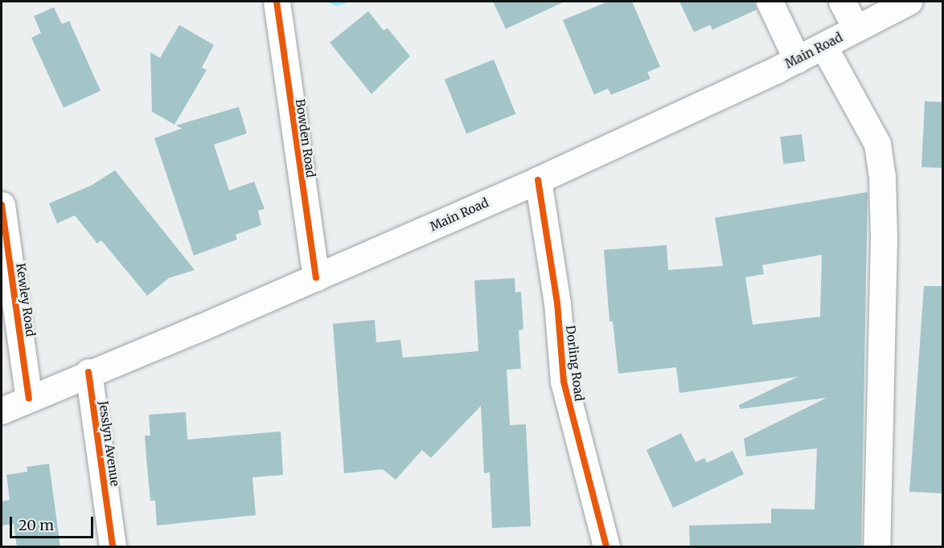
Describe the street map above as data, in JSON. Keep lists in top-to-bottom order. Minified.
{"streets":{"street":["Main Road","Bowden Road","Kewley Road","Dorling Road","Jesslyn Avenue"]},"crossings":[["Main Road","Bowden Road"],["Main Road","Kewley Road"],["Main Road","Dorling Road"],["Main Road","Jesslyn Avenue"]],"scale_bar":"20 m"}
